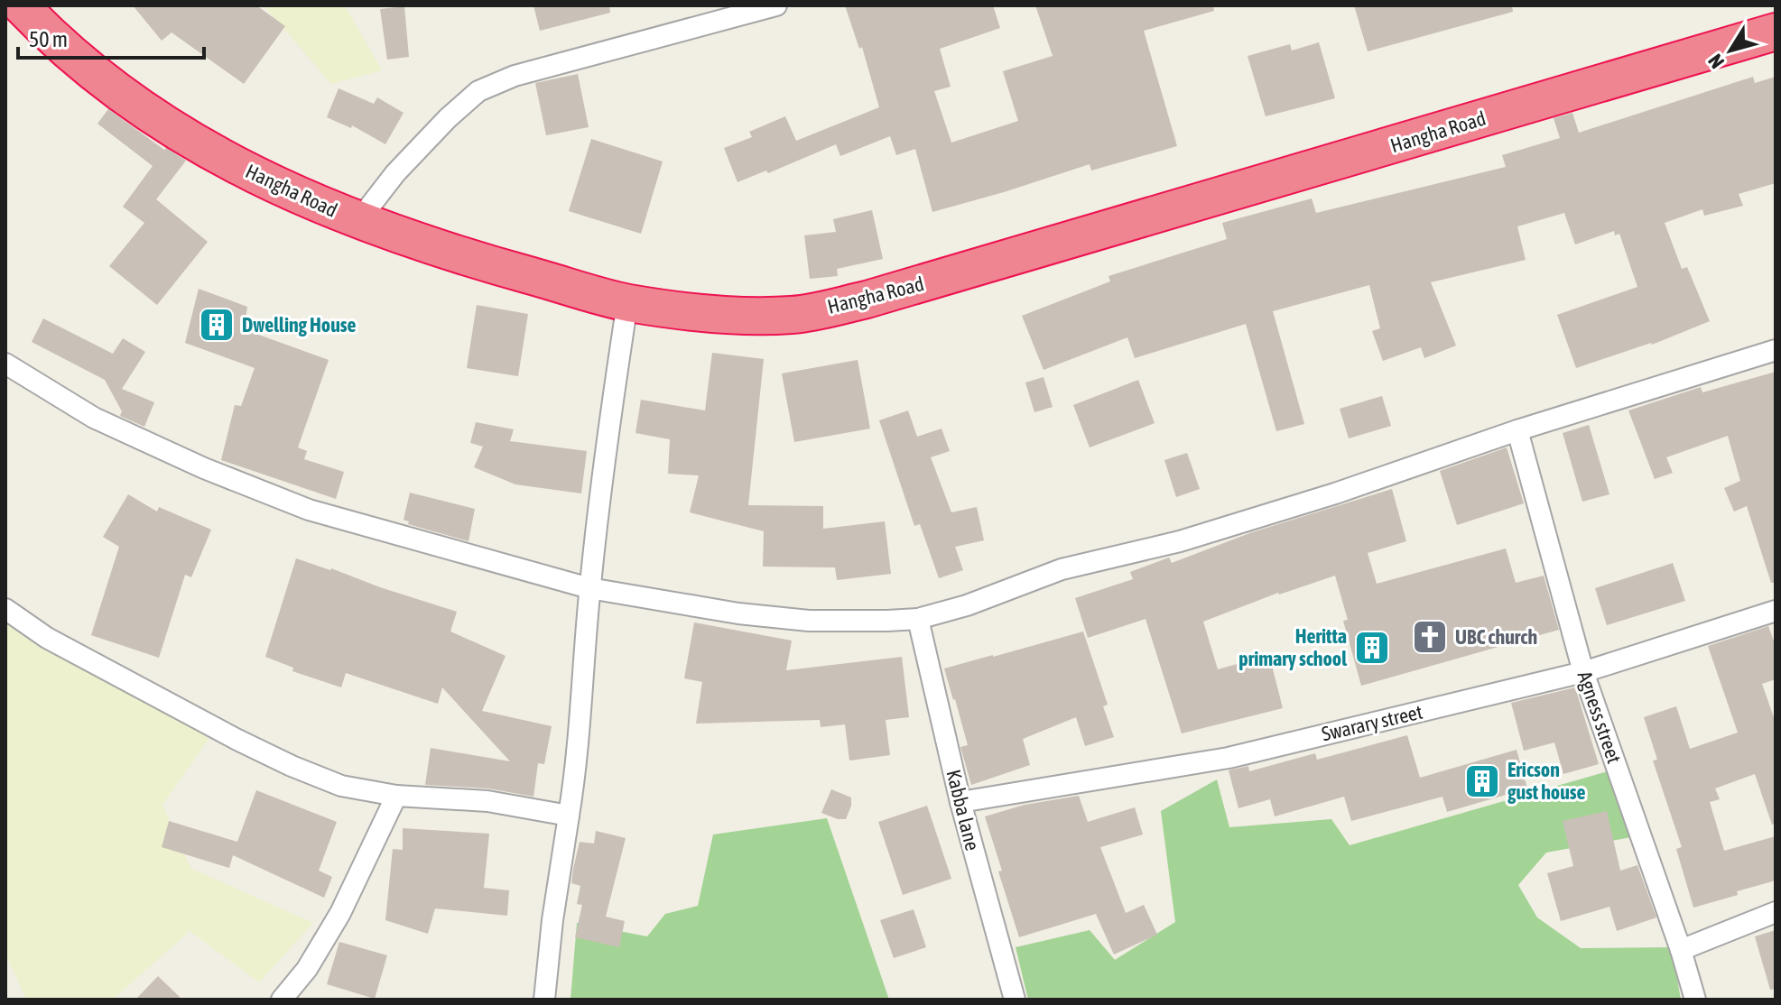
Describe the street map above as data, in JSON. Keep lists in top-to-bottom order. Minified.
{"streets":{"highway":["Hangha Road"],"street":["Agness street","Swarary street","Kabba lane"]},"crossings":[["Agness street","Swarary street"],["Swarary street","Kabba lane"]],"places":{"building":["Dwelling House","Heritta primary school","Ericson gust house"],"church":["UBC church"]},"scale_bar":"50 m","north":"bottom left"}
